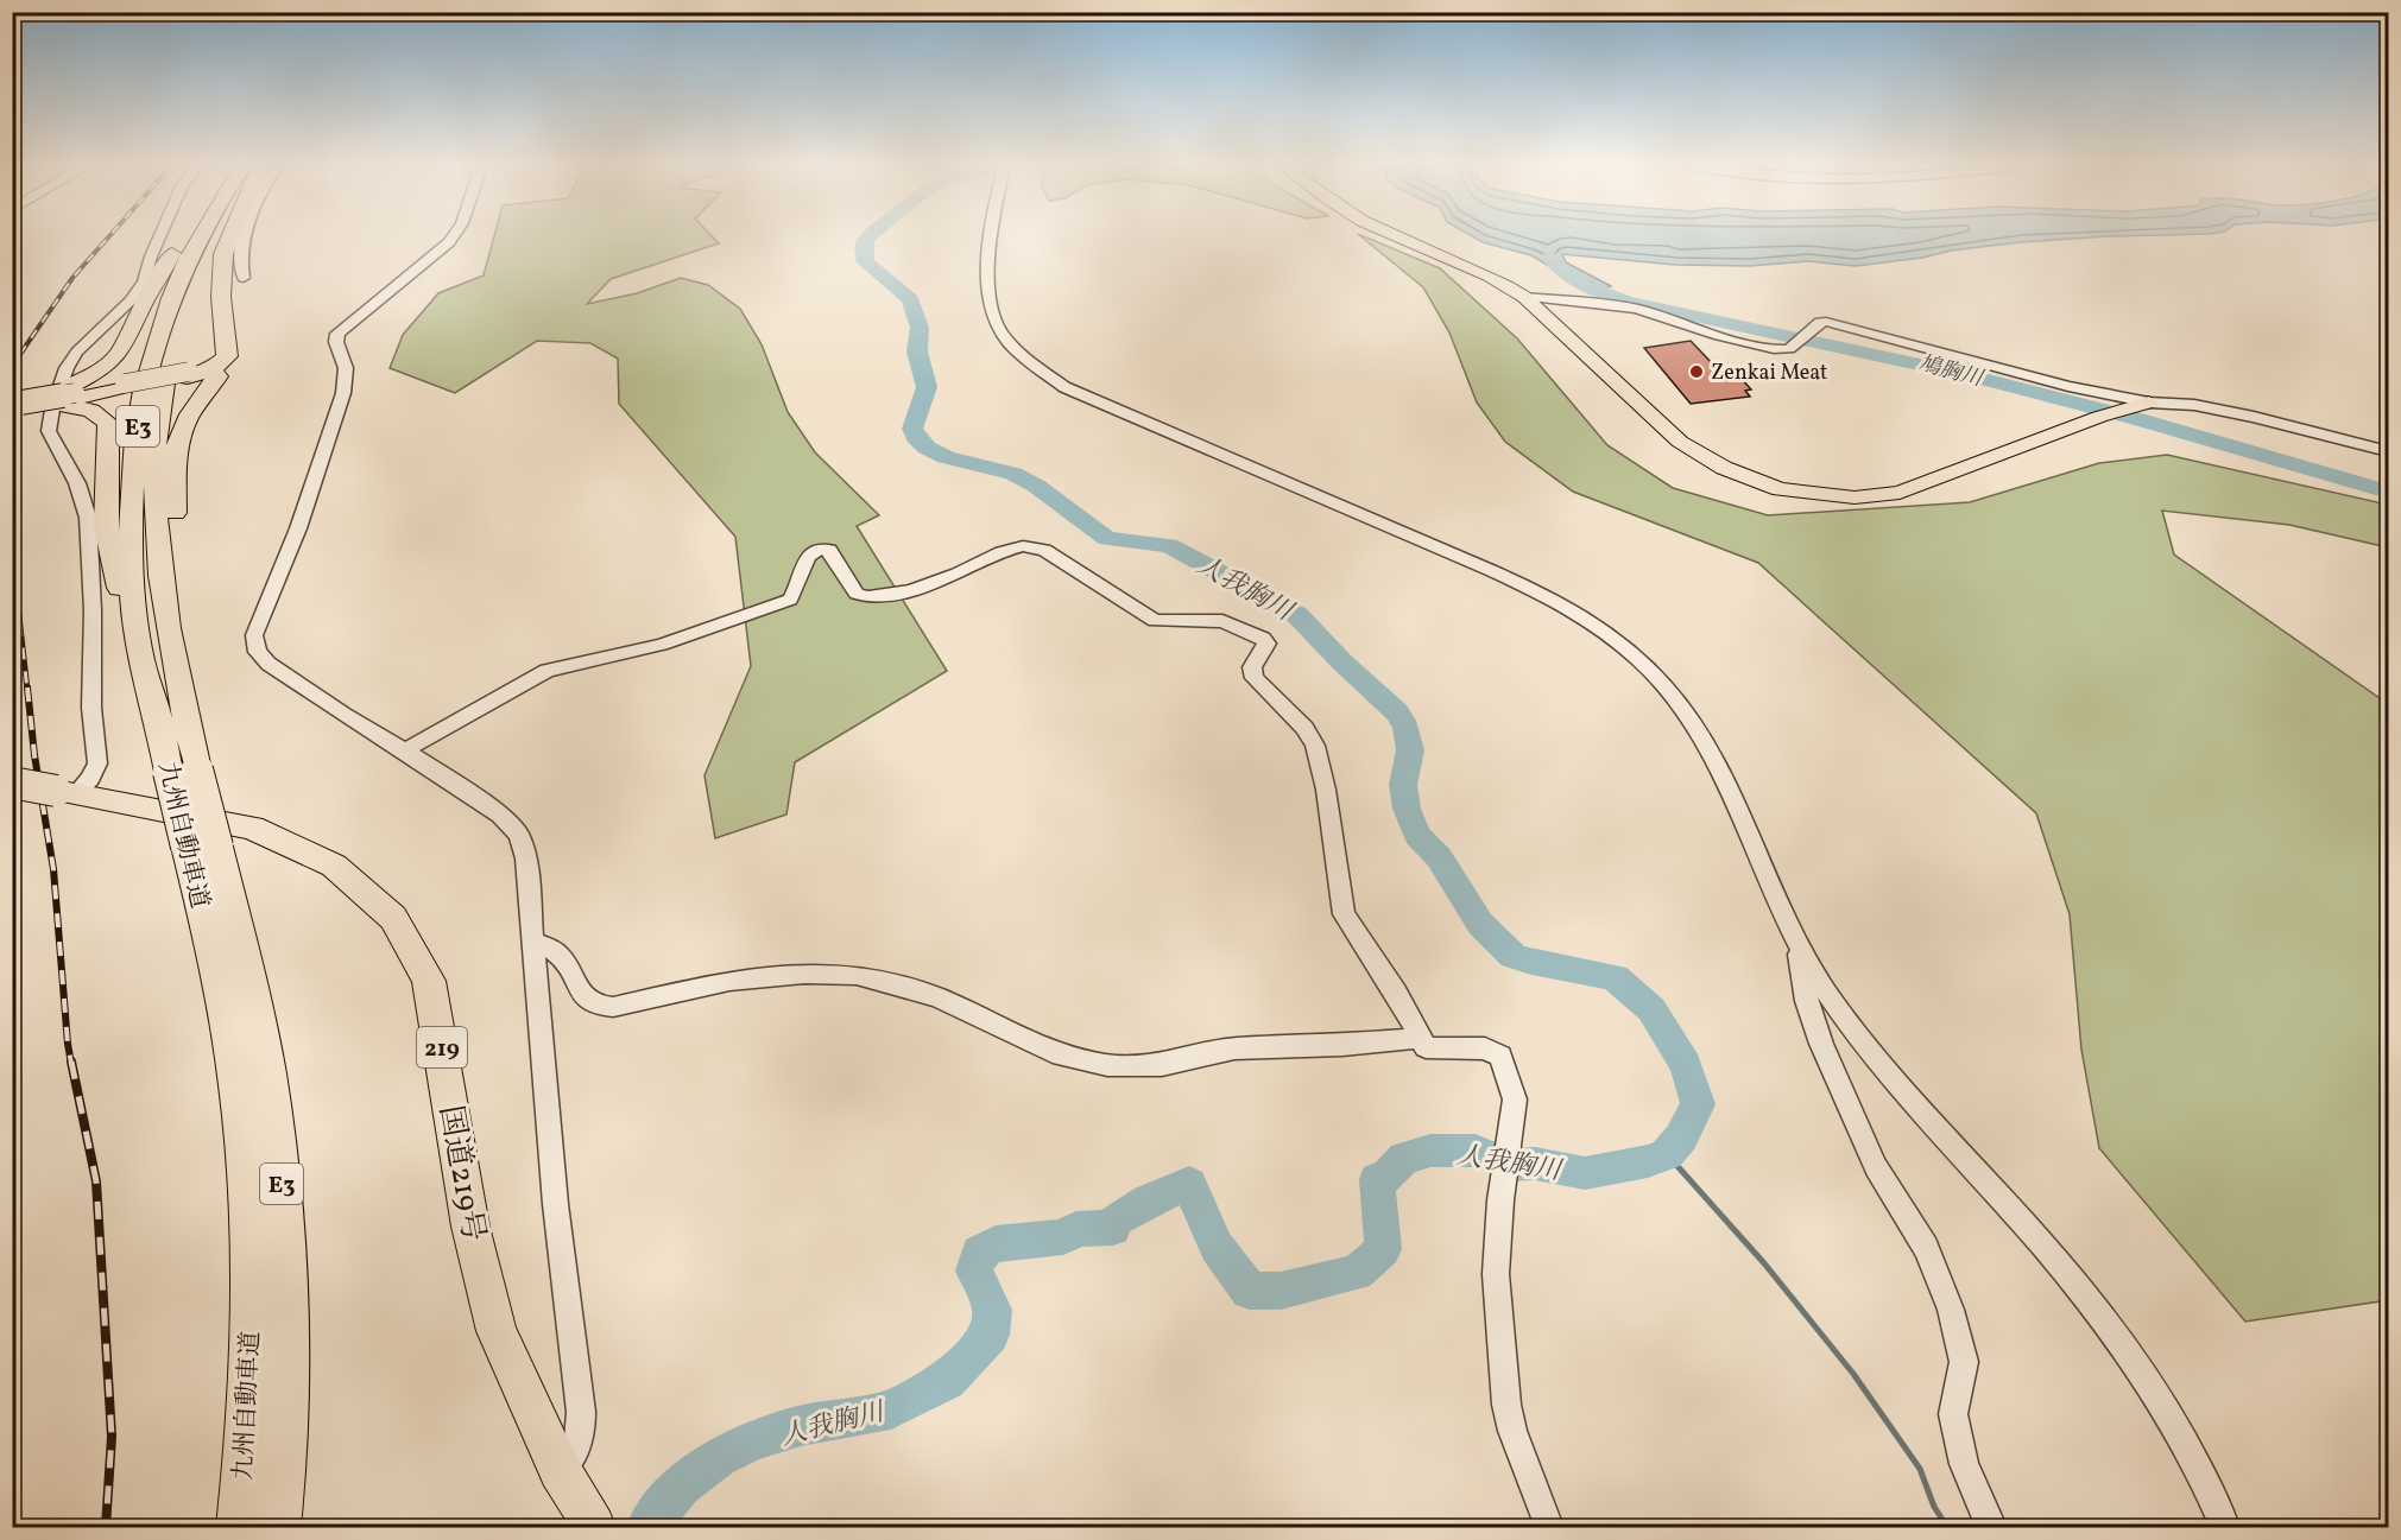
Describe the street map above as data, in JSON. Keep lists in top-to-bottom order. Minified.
{"streets":{"highway":["E3","九州自動車道","219","国道219号"]},"water":["鳩胸川","人我胸川"],"places":["Zenkai Meat"]}
